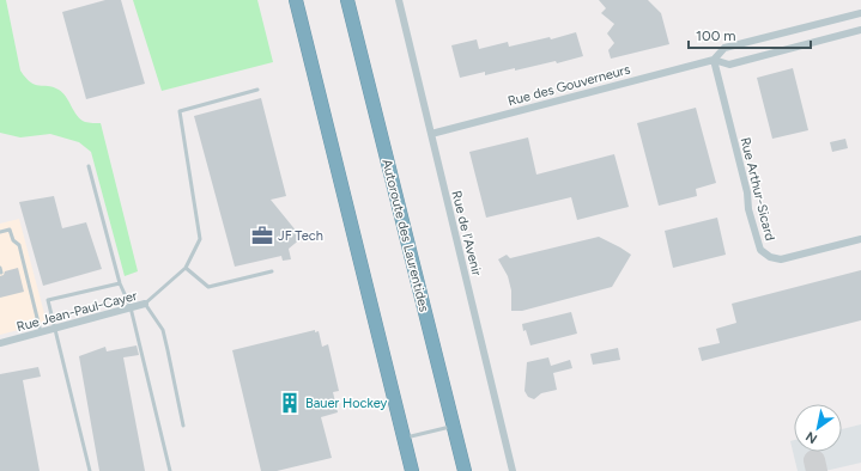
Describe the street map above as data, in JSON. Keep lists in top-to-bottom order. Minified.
{"streets":{"highway":["Autoroute des Laurentides"],"street":["Rue des Gouverneurs","Rue Arthur-Sicard","Rue de l'Avenir","Rue Jean-Paul-Cayer"]},"crossings":[["Rue des Gouverneurs","Rue Arthur-Sicard"],["Rue des Gouverneurs","Rue de l'Avenir"]],"places":{"office":["JF Tech"],"building":["Bauer Hockey"]},"scale_bar":"100 m","north":"bottom left"}
